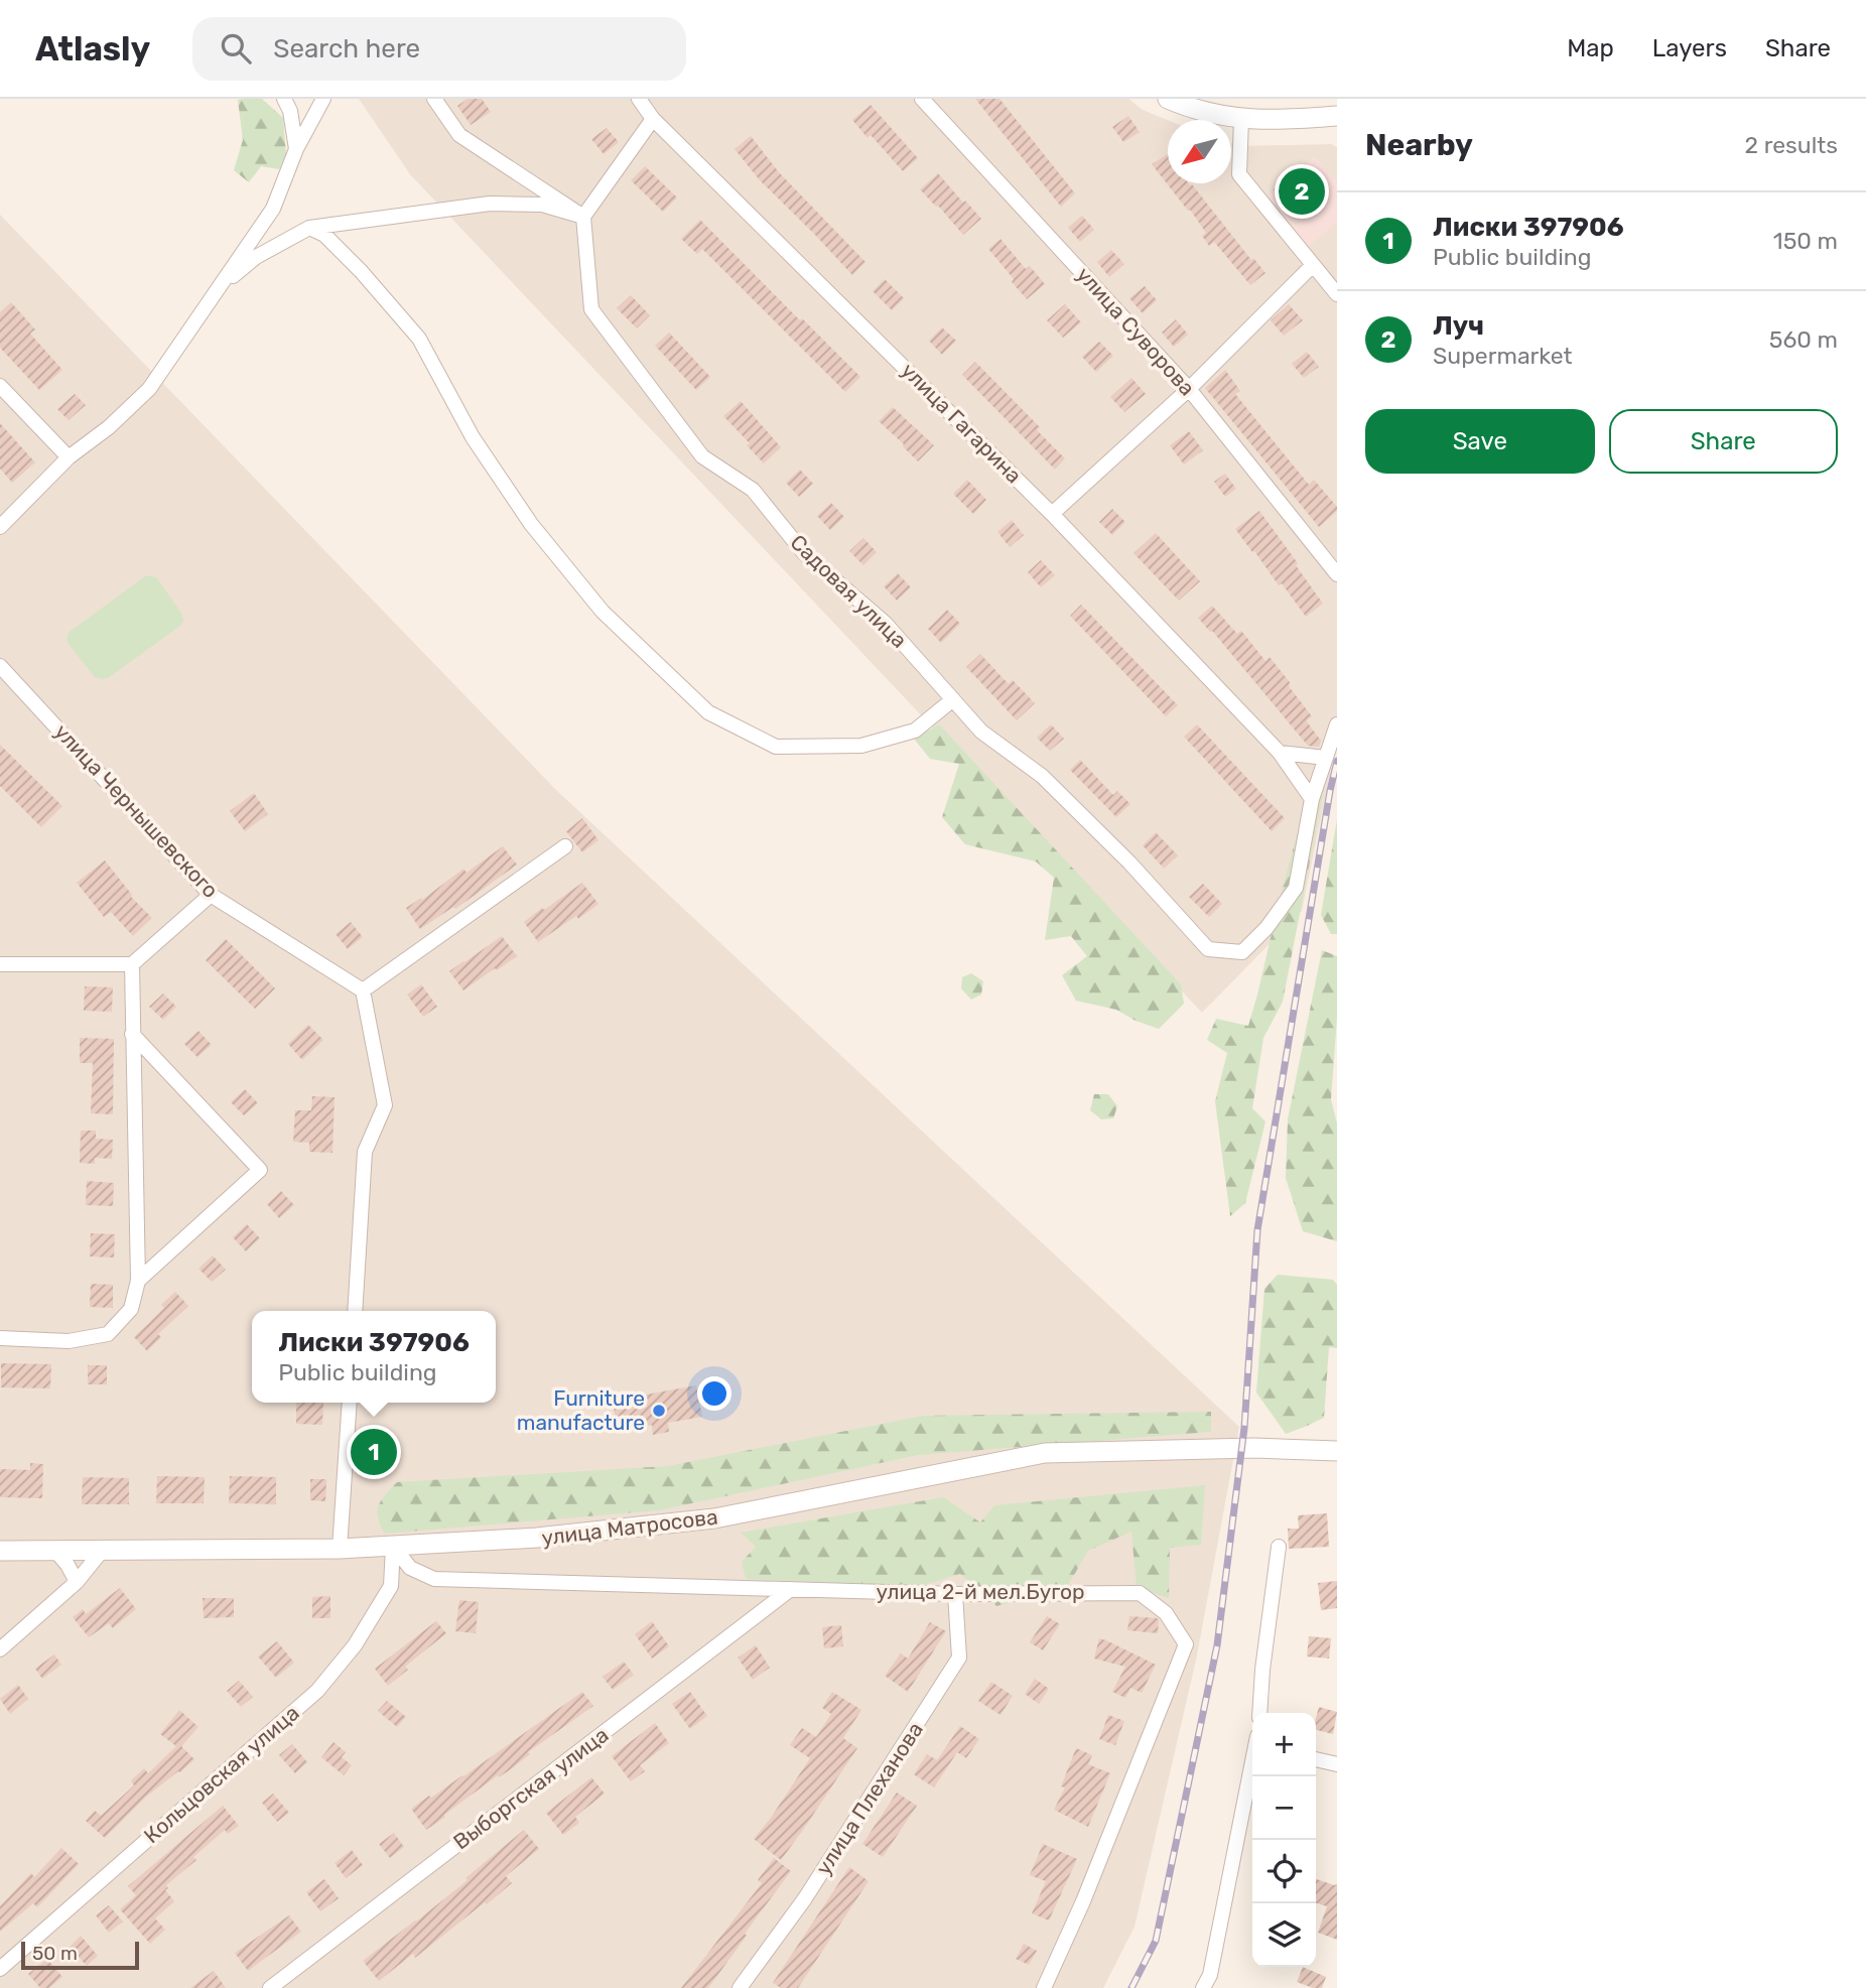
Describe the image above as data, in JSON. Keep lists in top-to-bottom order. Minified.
{"streets":{"main road":["улица Матросова"],"street":["улица Суворова","улица Гагарина","Садовая улица","улица Чернышевского","улица 2-й мел.Бугор","Кольцовская улица","Выборгская улица","улица Плеханова"]},"crossings":[["улица Гагарина","Садовая улица"],["улица Матросова","улица 2-й мел.Бугор"],["улица Матросова","Кольцовская улица"],["улица 2-й мел.Бугор","Кольцовская улица"],["улица 2-й мел.Бугор","Выборгская улица"],["улица 2-й мел.Бугор","улица Плеханова"]],"places":["Furniture manufacture"],"scale_bar":"50 m","north":"bottom left","page":{"header":"Atlasly","search":"Search here","nav":["Map","Layers","Share"],"heading":["Nearby","2 results"],"pins":["2","1"],"list":[{"mark":"1","name":"Лиски 397906","note":"Public building","value":"150 m"},{"mark":"2","name":"Луч","note":"Supermarket","value":"560 m"}],"buttons":["Save","Share"],"popup":["Лиски 397906","Public building"],"map_buttons":["+","−"],"scale":"50 m"}}
